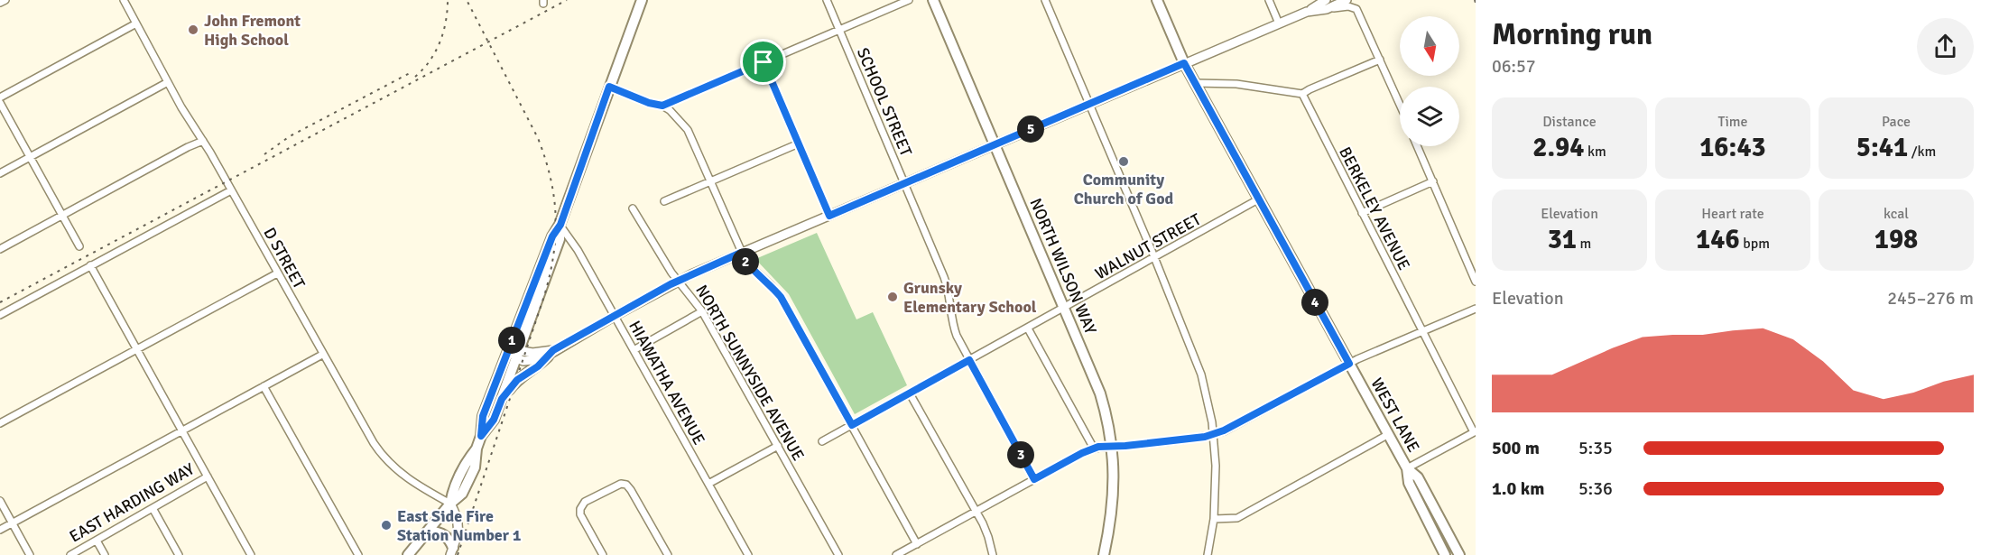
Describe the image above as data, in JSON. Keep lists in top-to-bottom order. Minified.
{"streets":{"main road":["NORTH WILSON WAY","WEST LANE"],"street":["SCHOOL STREET","BERKELEY AVENUE","WALNUT STREET","D STREET","NORTH SUNNYSIDE AVENUE","HIAWATHA AVENUE","EAST HARDING WAY"]},"crossings":[["SCHOOL STREET","WALNUT STREET"],["WALNUT STREET","NORTH WILSON WAY"],["WALNUT STREET","WEST LANE"]],"places":["John Fremont High School","Community Church of God","Grunsky Elementary School","East Side Fire Station Number 1"],"north":"bottom","page":{"heading":["Morning run","06:57"],"stats":[["Distance","2.94 km"],["Time","16:43"],["Pace","5:41 /km"],["Elevation","31 m"],["Heart rate","146 bpm"],["kcal","198"]],"pins":["5","2","4","1","3"],"chart":["Elevation","245–276 m"],"list":[{"name":"500 m","note":"5:35"},{"name":"1.0 km","note":"5:36"}]}}
